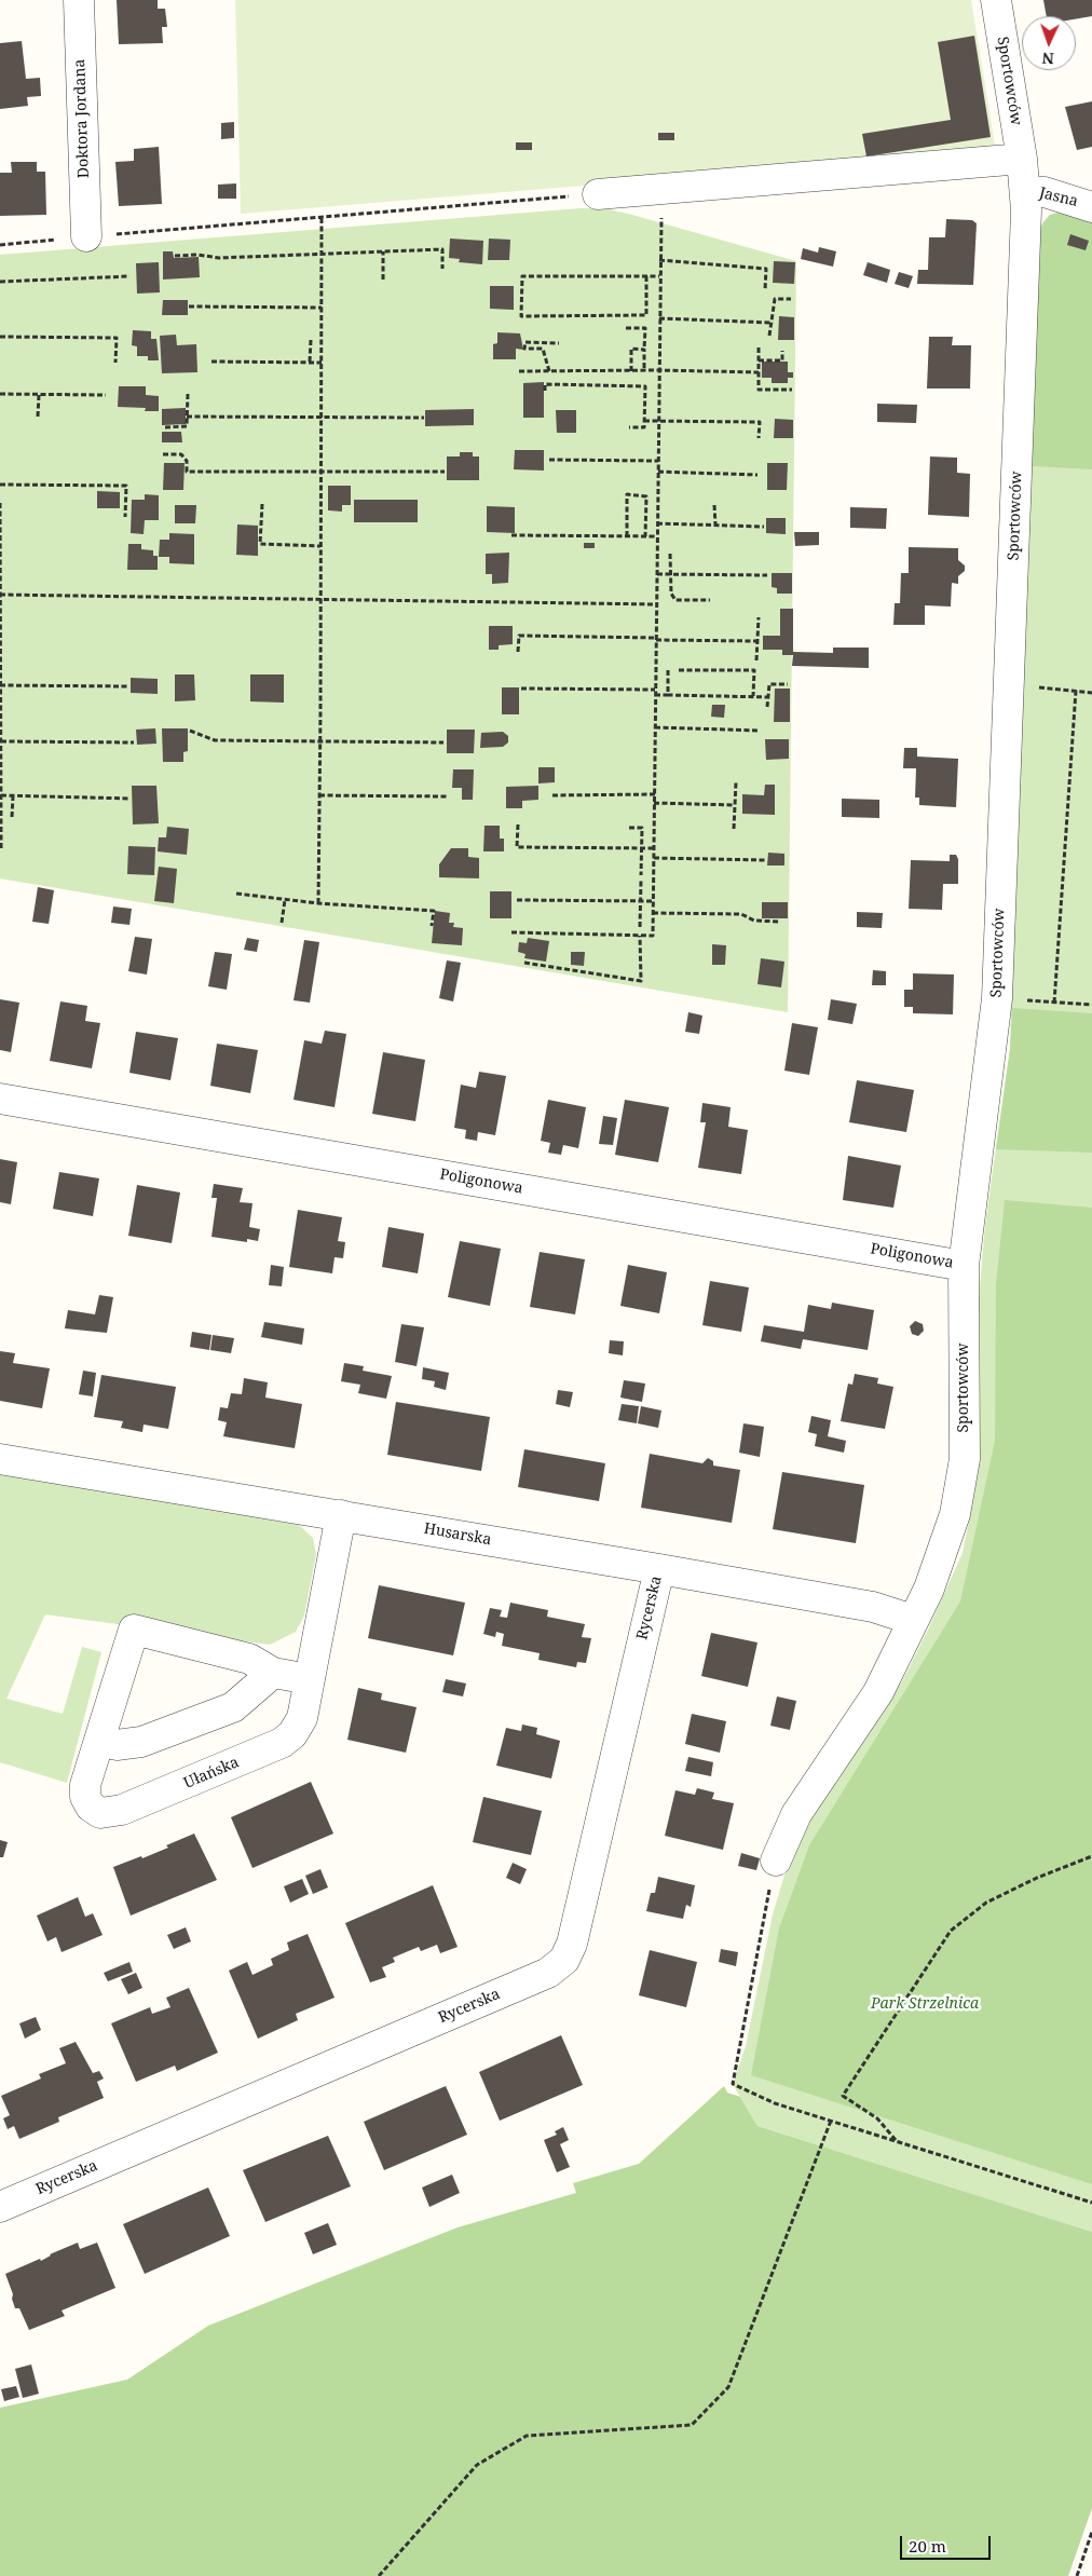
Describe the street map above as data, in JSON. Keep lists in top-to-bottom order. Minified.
{"streets":{"street":["Sportowców","Doktora Jordana","Jasna","Poligonowa","Husarska","Rycerska","Ułańska"]},"crossings":[["Sportowców","Jasna"],["Sportowców","Poligonowa"],["Sportowców","Husarska"],["Husarska","Rycerska"],["Husarska","Ułańska"]],"parks":["Park Strzelnica"],"scale_bar":"20 m","north":"bottom"}
